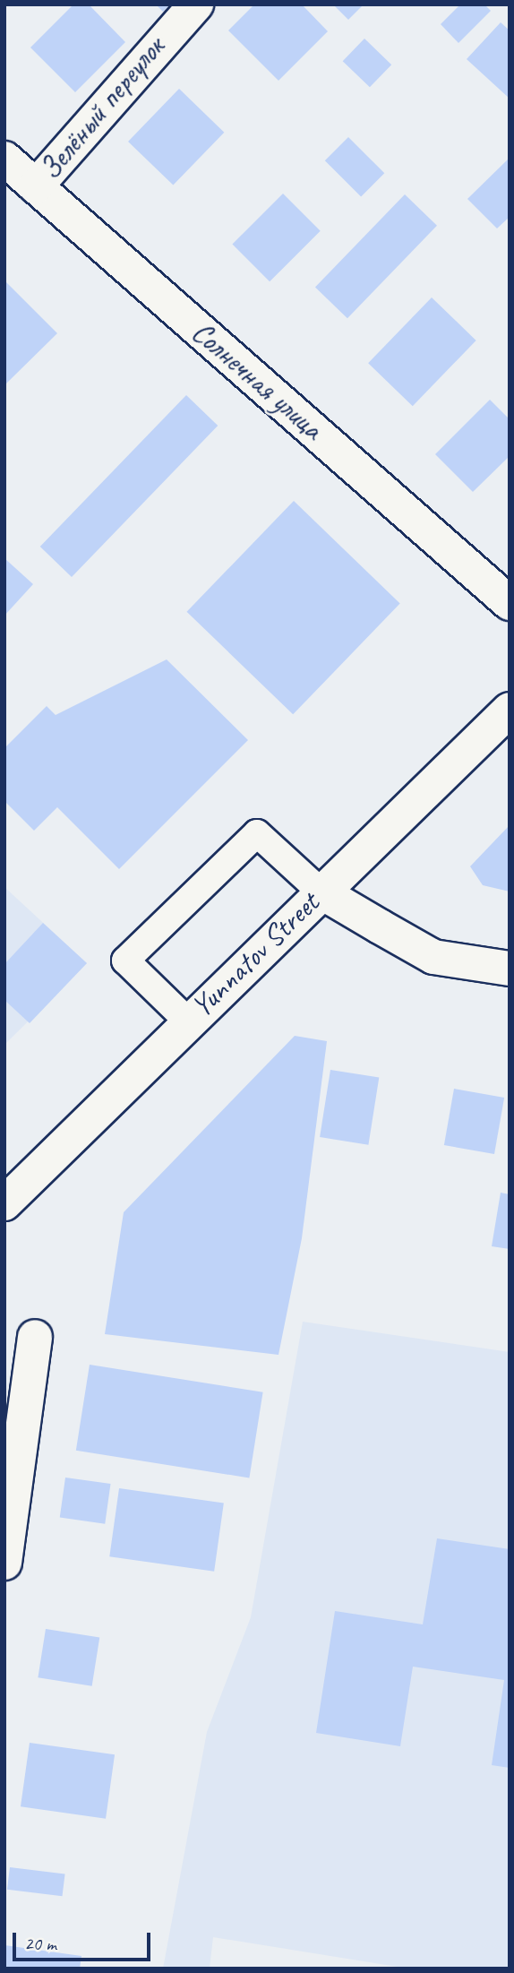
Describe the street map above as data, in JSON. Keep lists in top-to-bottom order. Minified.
{"streets":{"street":["Зелёный переулок","Солнечная улица","Yunnatov Street"]},"crossings":[["Зелёный переулок","Солнечная улица"]],"scale_bar":"20 m"}
